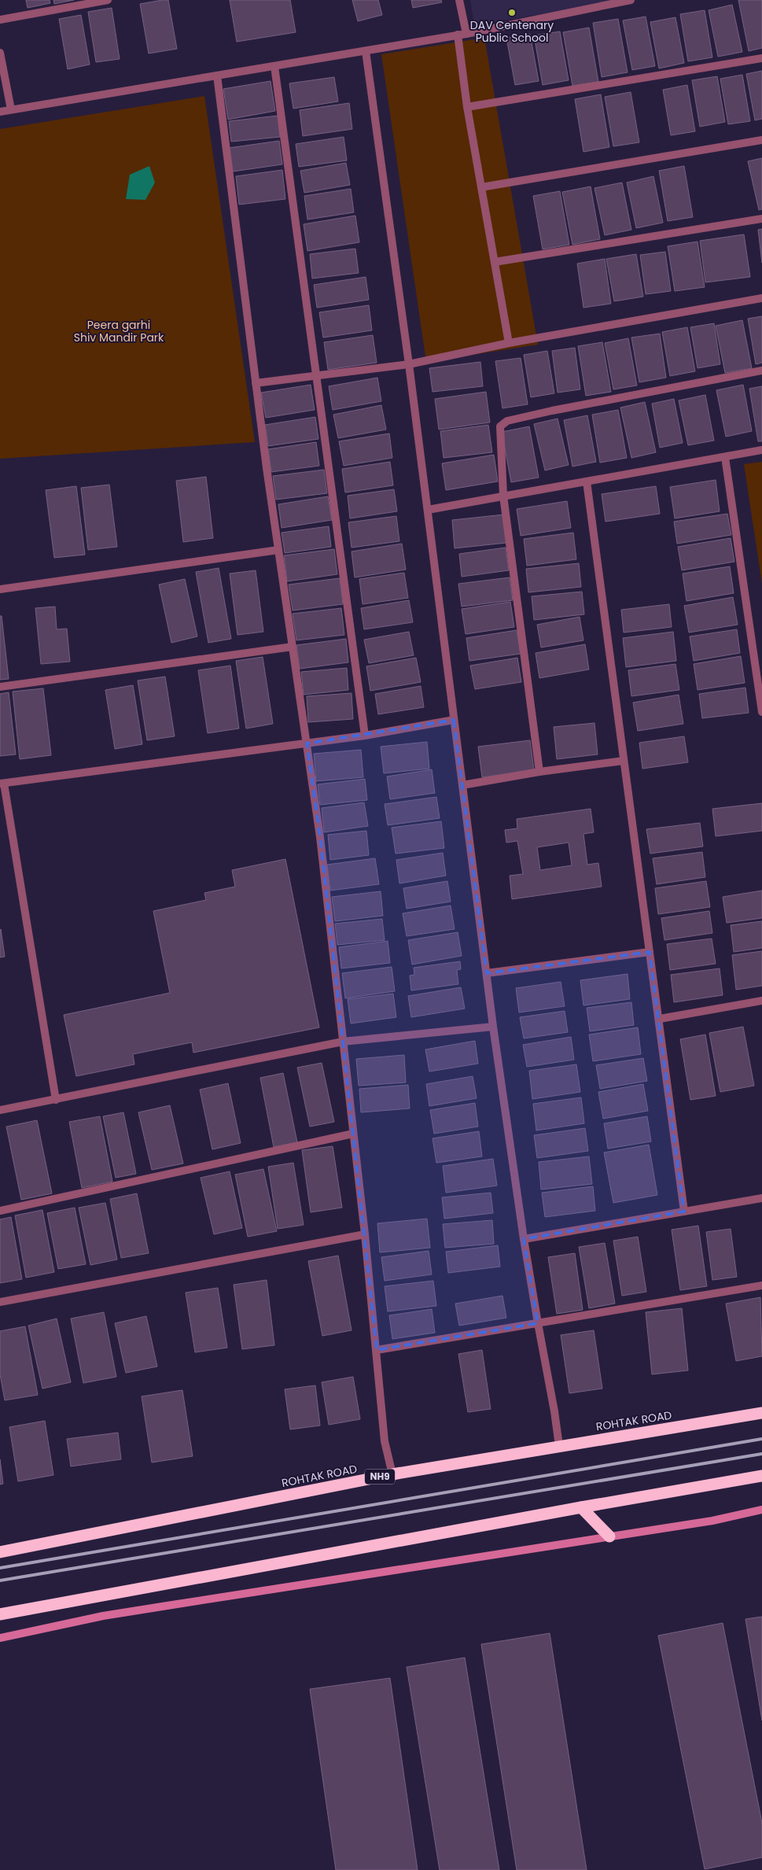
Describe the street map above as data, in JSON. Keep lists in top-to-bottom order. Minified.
{"streets":{"highway":["ROHTAK ROAD","NH9"]},"parks":["Peera garhi Shiv Mandir Park"],"places":["DAV Centenary Public School"]}
